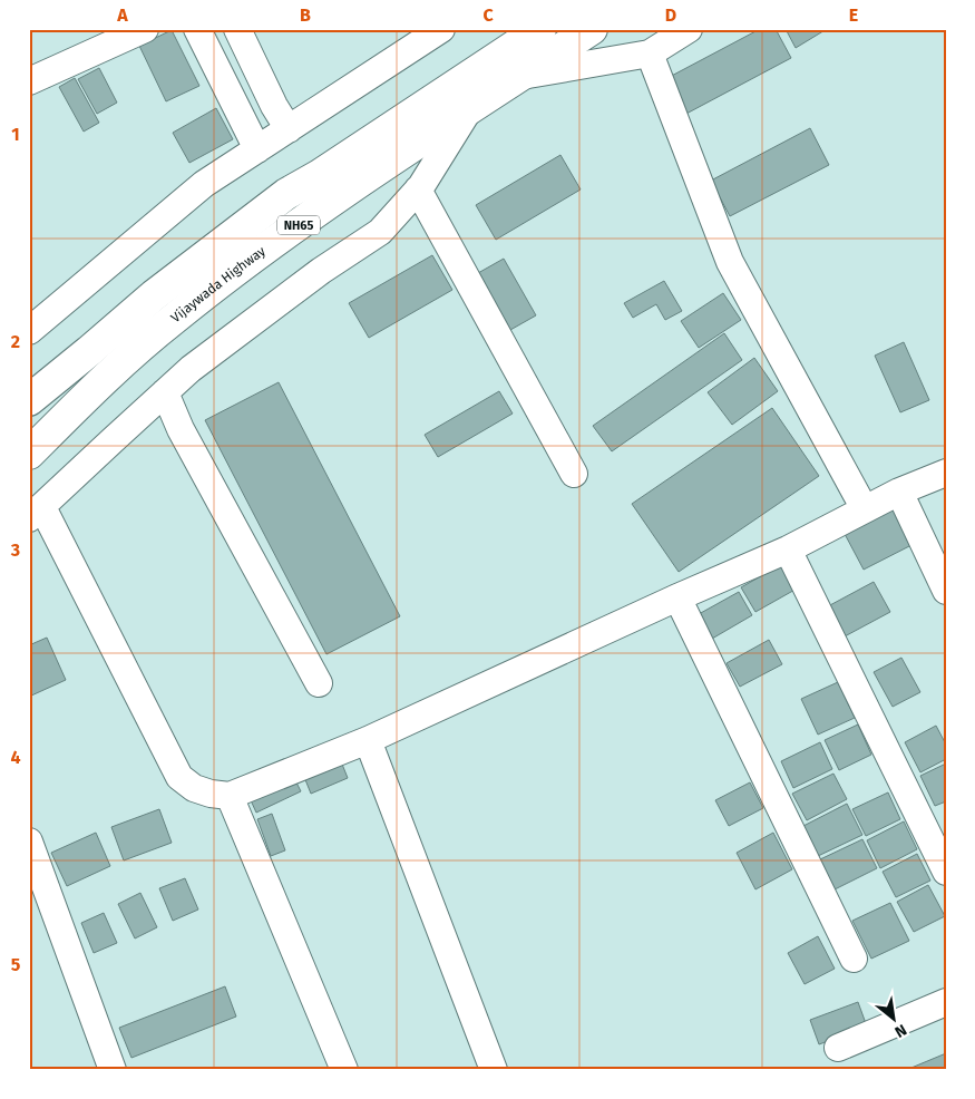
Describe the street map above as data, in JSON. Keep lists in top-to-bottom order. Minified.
{"streets":{"highway":["NH65","Vijaywada Highway"]},"north":"bottom right","grid":{"columns":["A","B","C","D","E"],"rows":["1","2","3","4","5"]}}
